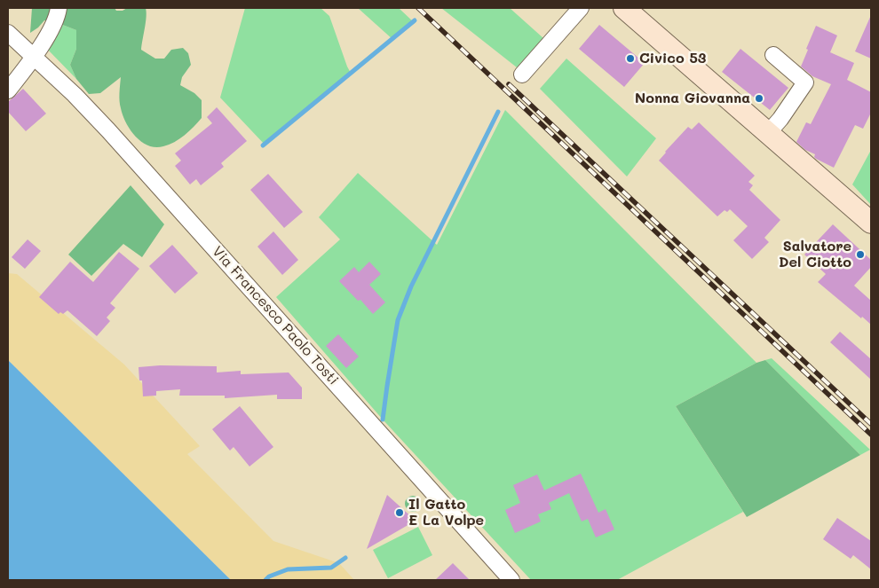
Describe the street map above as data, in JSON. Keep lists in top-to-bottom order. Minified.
{"streets":{"street":["Via Francesco Paolo Tosti"]},"places":["Civico 53","Nonna Giovanna","Salvatore Del Ciotto","Il Gatto E La Volpe"]}
